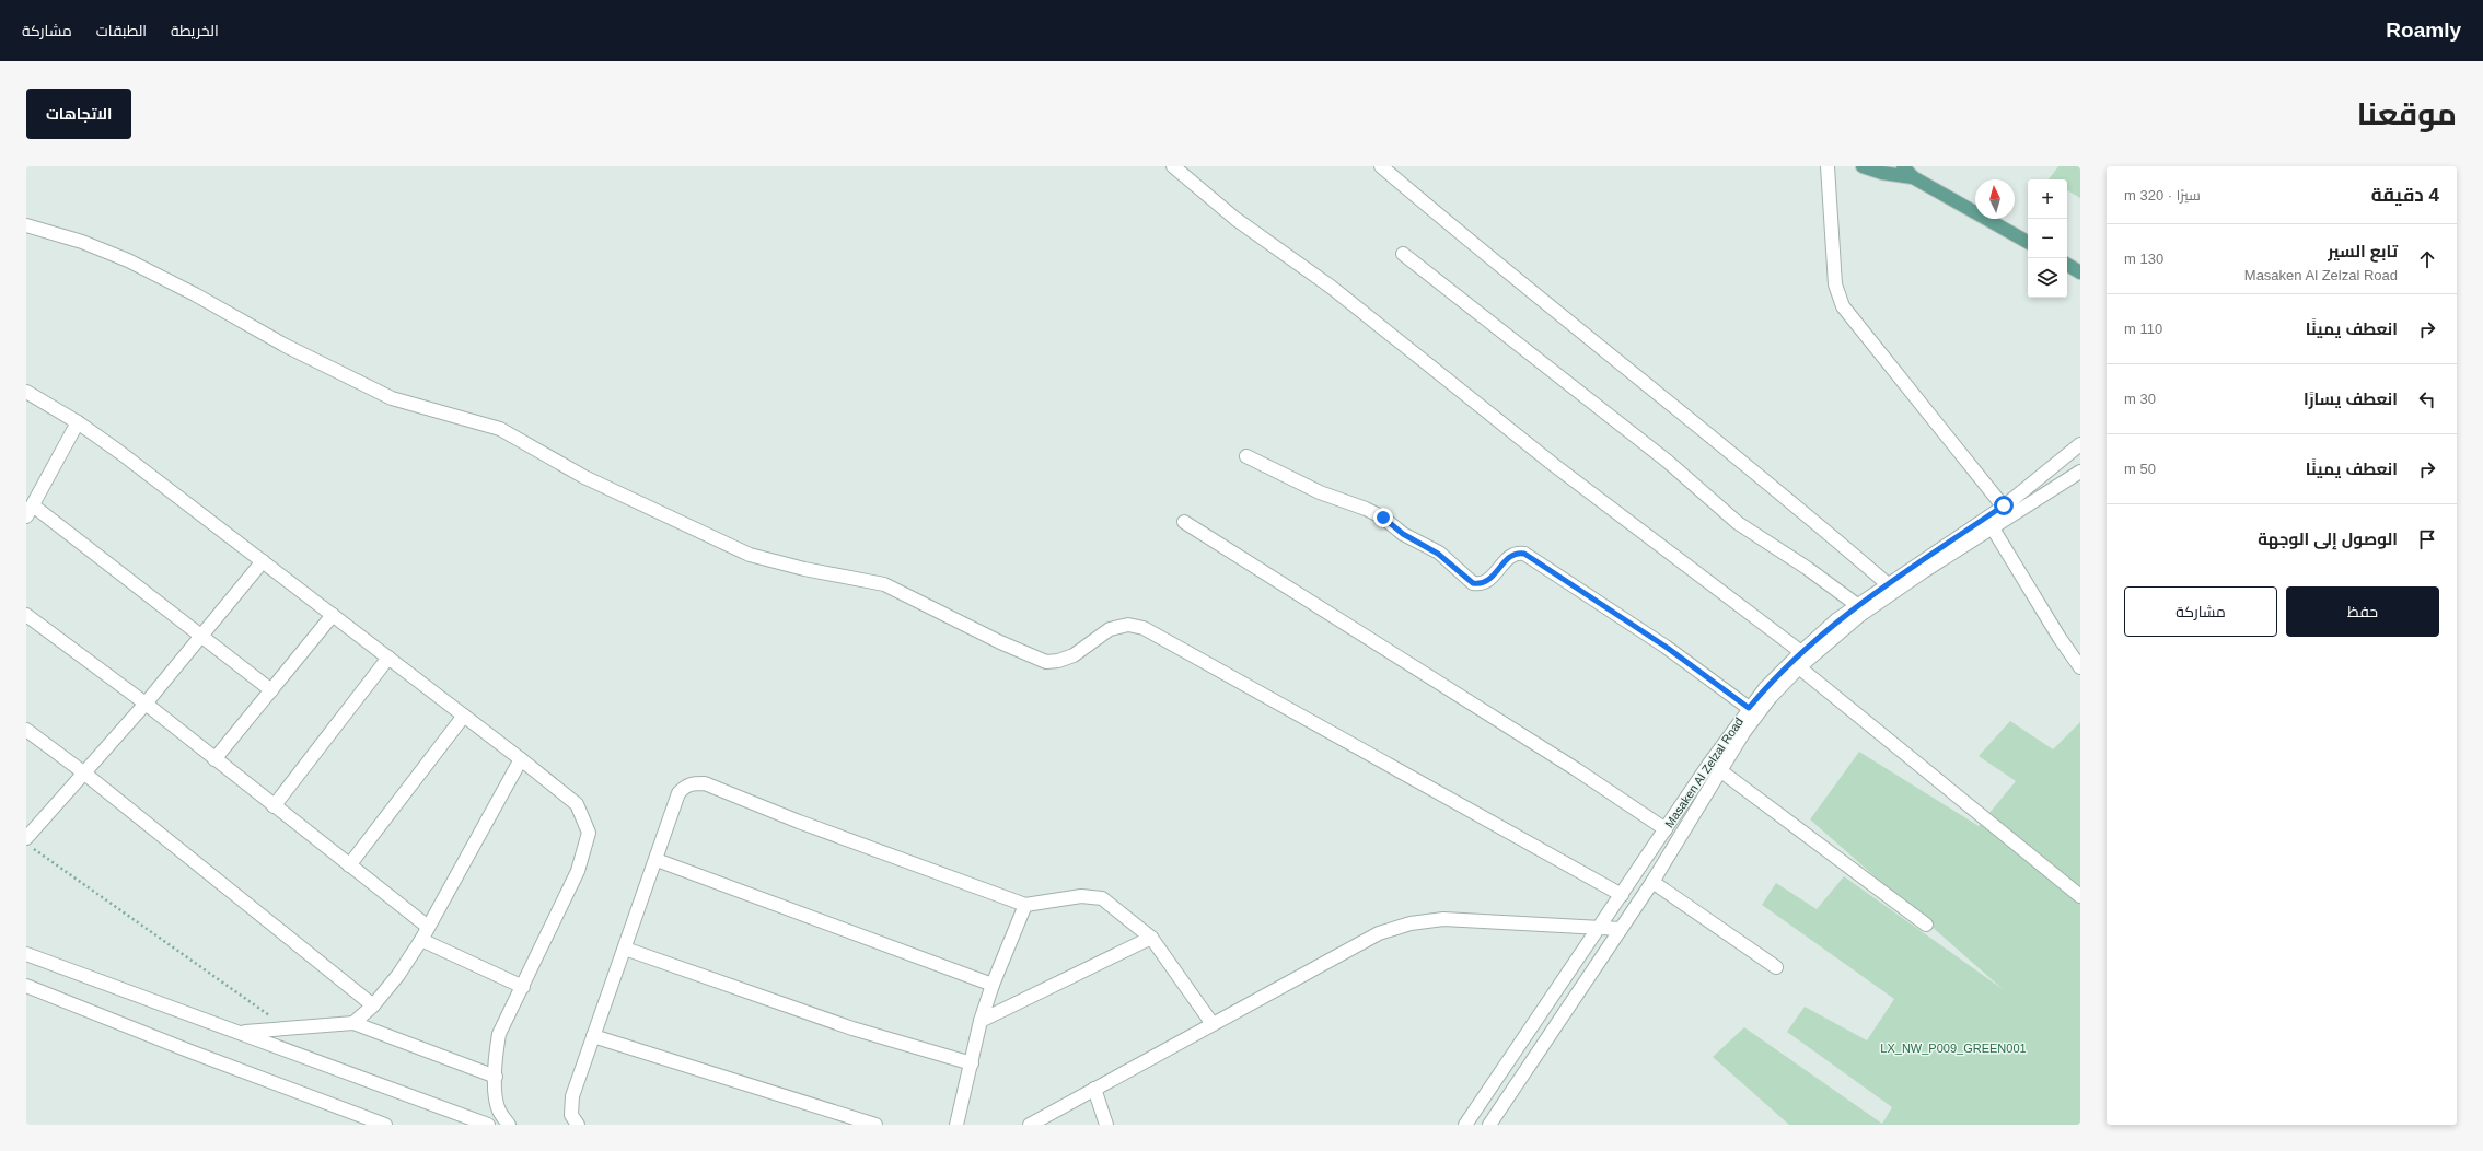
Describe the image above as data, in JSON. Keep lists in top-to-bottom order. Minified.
{"streets":{"street":["Masaken Al Zelzal Road"]},"parks":["LX_NW_P009_GREEN001"],"north":"top","page":{"header":"Roamly","nav":["الخريطة","الطبقات","مشاركة"],"title":"موقعنا","buttons":["الاتجاهات",["حفظ","مشاركة"]],"heading":["4 دقيقة","سيرًا · 320 m"],"map_buttons":["+","−"],"list":[["تابع السير","Masaken Al Zelzal Road","130 m"],["انعطف يمينًا","110 m"],["انعطف يسارًا","30 m"],["انعطف يمينًا","50 m"],"الوصول إلى الوجهة"]}}
